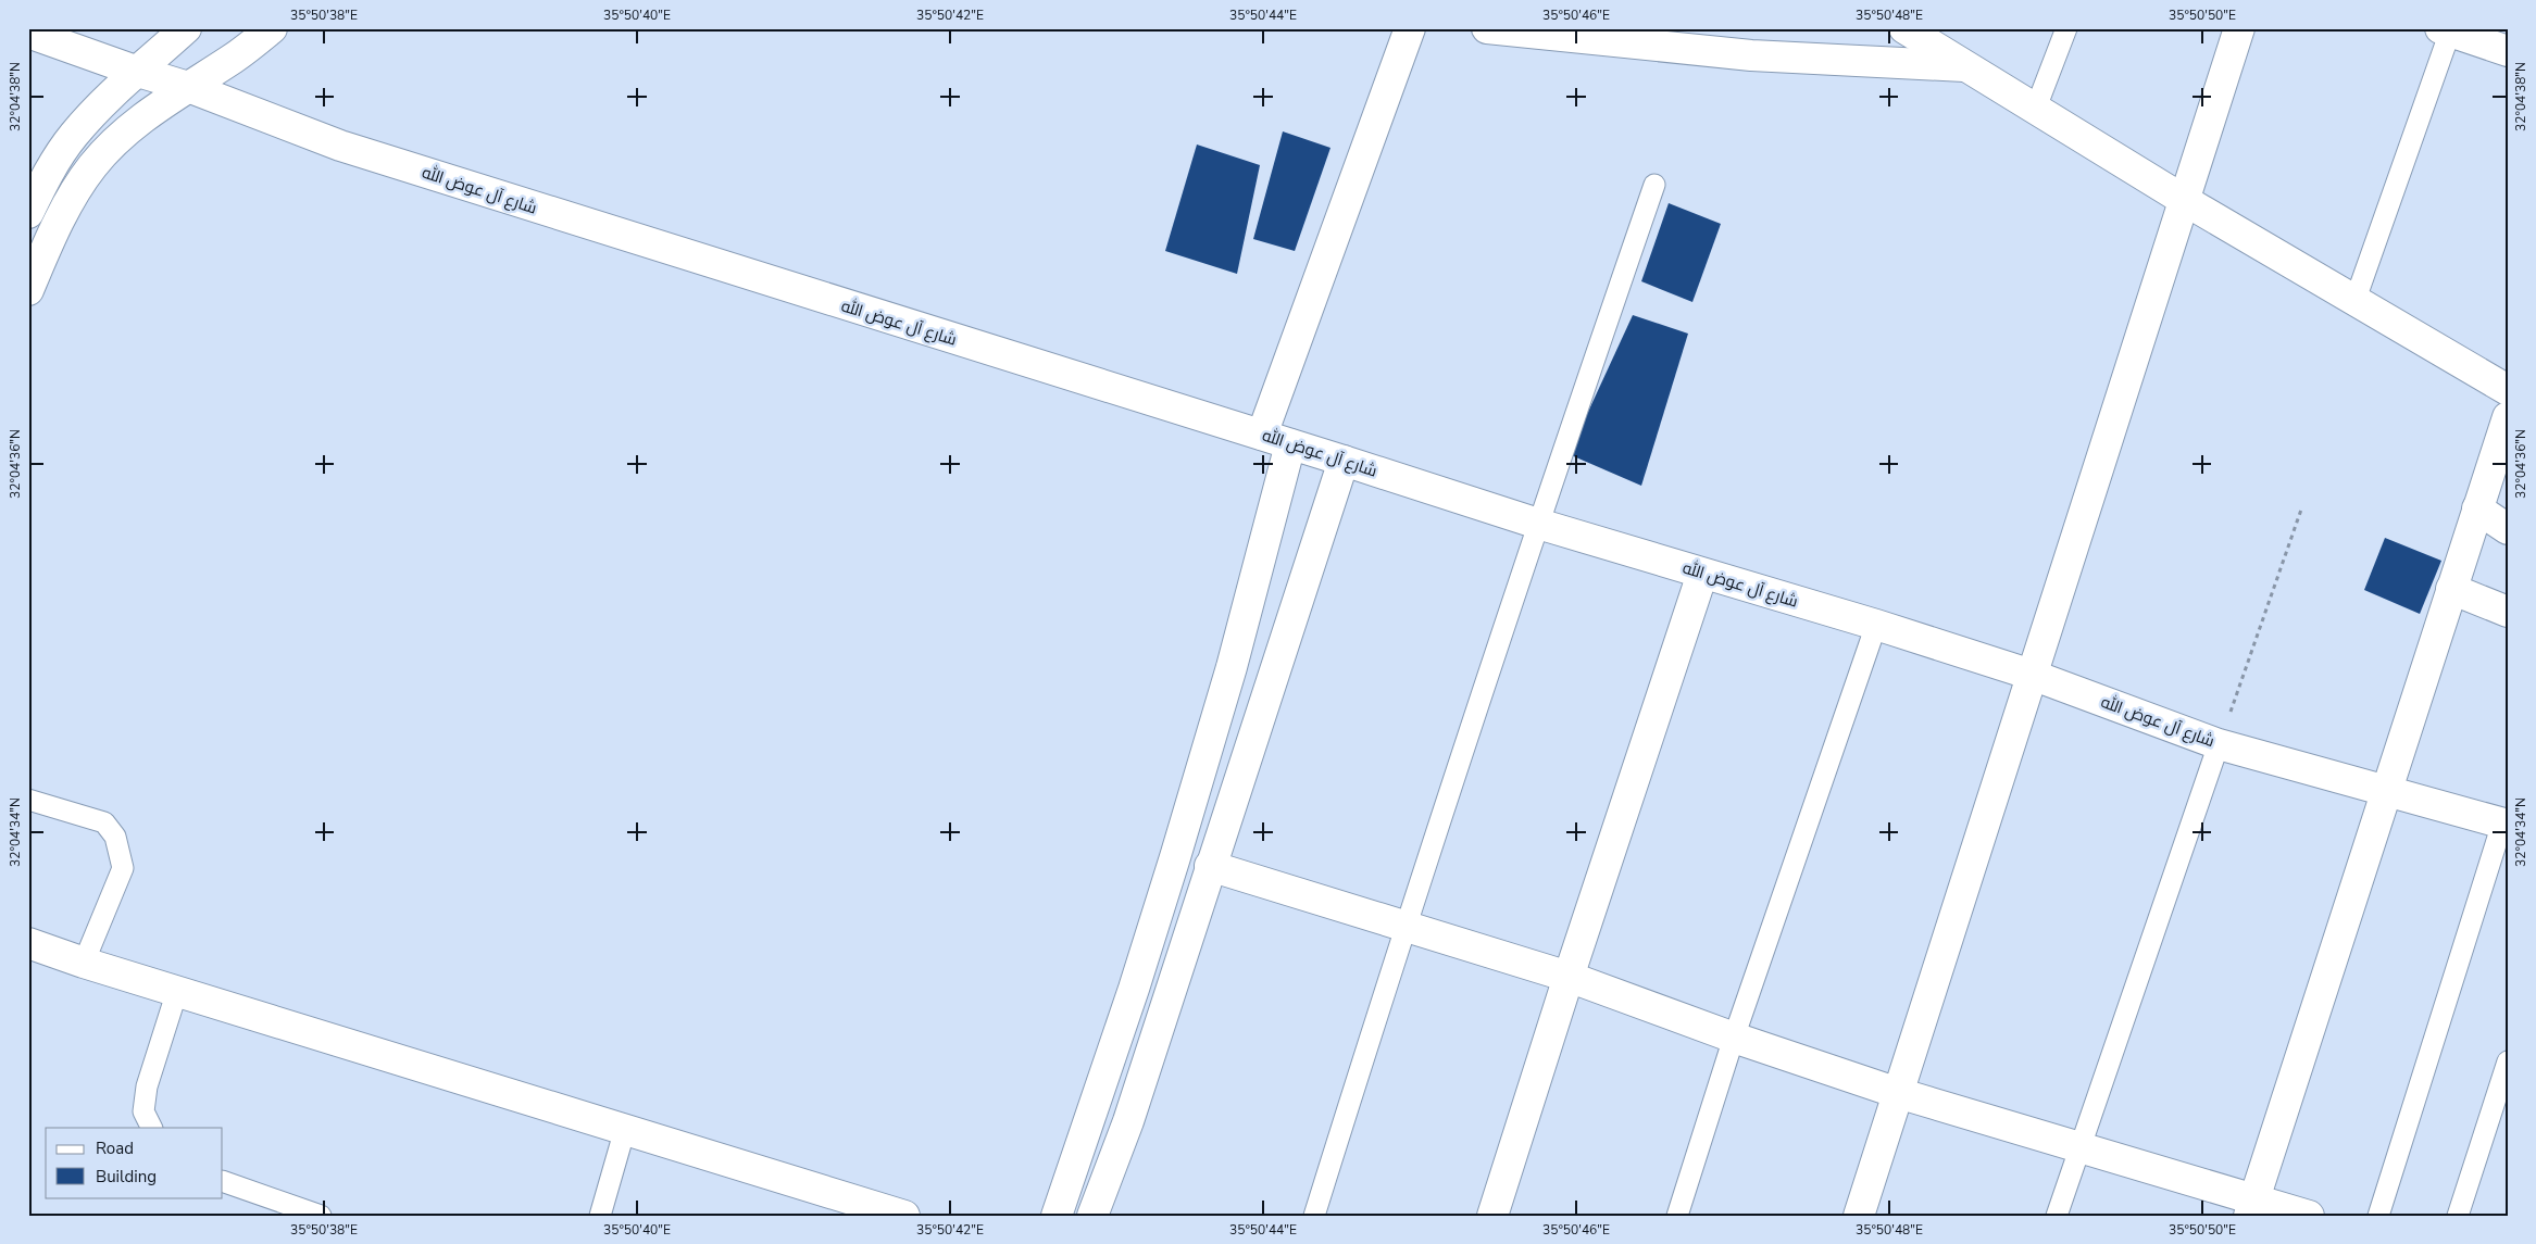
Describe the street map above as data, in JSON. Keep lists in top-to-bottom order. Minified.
{"streets":{"street":["شارع آل عوض الله"]},"legend":["Road","Building"],"coordinates":["35°50'38\"E","35°50'40\"E","35°50'42\"E","35°50'44\"E","35°50'46\"E","35°50'48\"E","35°50'50\"E","32°04'38\"N","32°04'36\"N","32°04'34\"N"]}
